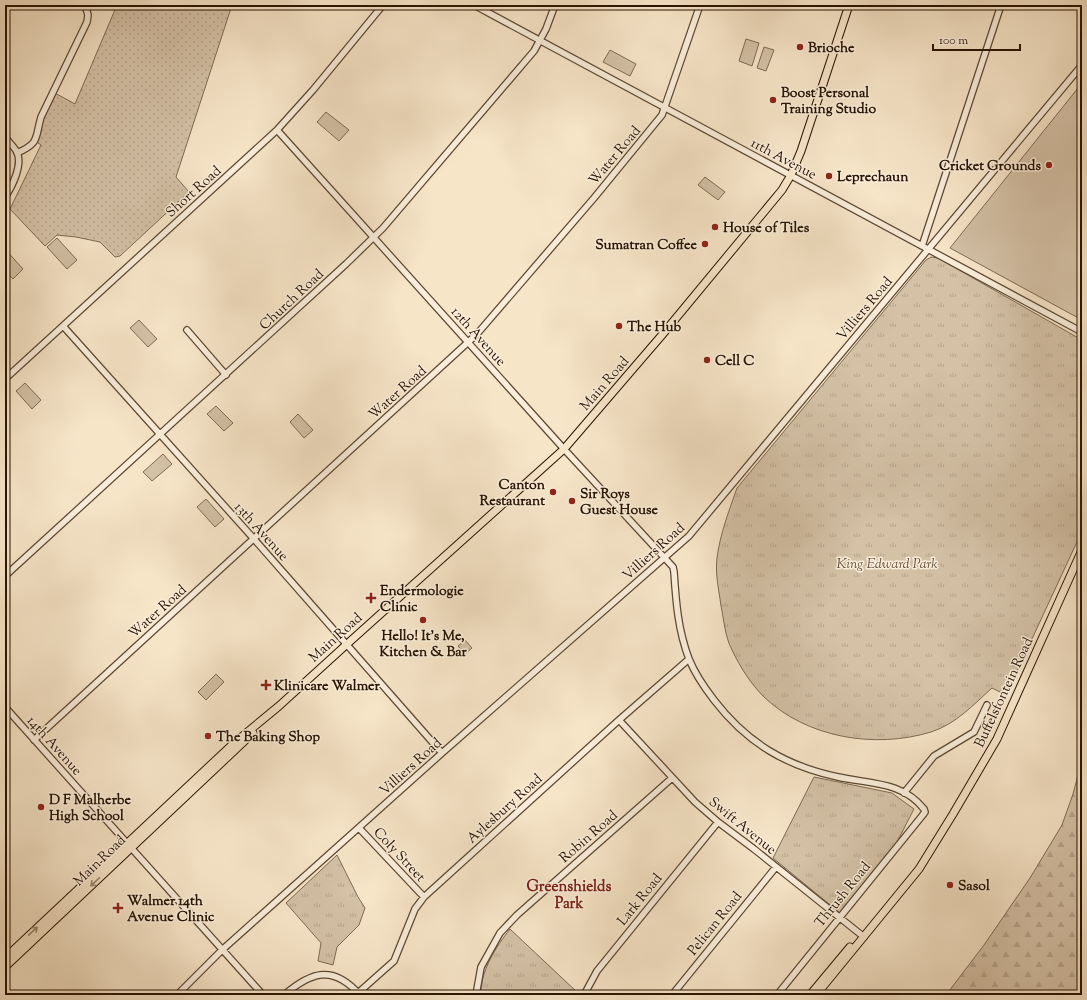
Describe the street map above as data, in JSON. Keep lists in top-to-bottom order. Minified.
{"streets":{"main road":["Main Road","Buffelsfontein Road"],"street":["Water Road","11th Avenue","Short Road","Church Road","Villiers Road","12th Avenue","13th Avenue","14th Avenue","Aylesbury Road","Swift Avenue","Robin Road","Coly Street","Thrush Road","Lark Road","Pelican Road"]},"crossings":[["Water Road","11th Avenue"],["Water Road","12th Avenue"],["Water Road","13th Avenue"],["Water Road","14th Avenue"],["11th Avenue","Church Road"],["11th Avenue","Villiers Road"],["11th Avenue","Main Road"],["Short Road","12th Avenue"],["Short Road","13th Avenue"],["Church Road","12th Avenue"],["Church Road","13th Avenue"],["Villiers Road","12th Avenue"],["Villiers Road","13th Avenue"],["Villiers Road","14th Avenue"],["Villiers Road","Coly Street"],["12th Avenue","Main Road"],["12th Avenue","Aylesbury Road"],["12th Avenue","Thrush Road"],["Main Road","13th Avenue"],["Main Road","14th Avenue"],["Buffelsfontein Road","Swift Avenue"],["Aylesbury Road","Swift Avenue"],["Aylesbury Road","Coly Street"],["Swift Avenue","Robin Road"],["Swift Avenue","Thrush Road"],["Swift Avenue","Lark Road"],["Swift Avenue","Pelican Road"]],"districts":["Greenshields Park"],"parks":["King Edward Park"],"places":{"other":["Brioche","Boost Personal Training Studio","Cricket Grounds","Leprechaun","House of Tiles","Sumatran Coffee","The Hub","Cell C","Canton Restaurant","Sir Roys Guest House","Hello! It's Me, Kitchen & Bar","The Baking Shop","D F Malherbe High School","Sasol"],"health":["Endermologie Clinic","Klinicare Walmer","Walmer 14th Avenue Clinic"]},"scale_bar":"100 m"}
